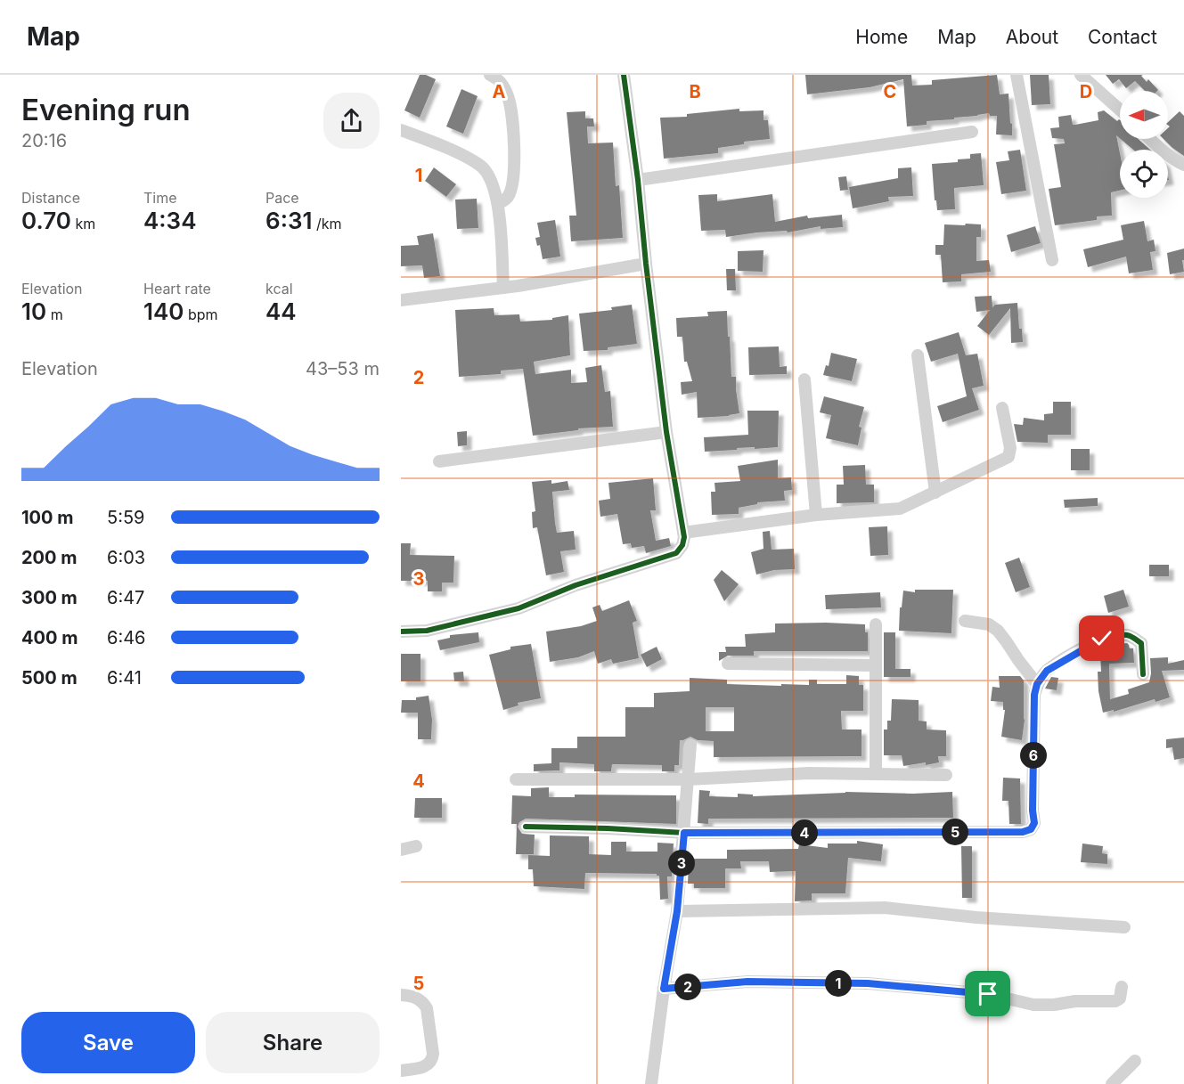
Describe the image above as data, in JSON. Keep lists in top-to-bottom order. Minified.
{"north":"left","page":{"header":"Map","nav":["Home","Map","About","Contact"],"heading":["Evening run","20:16"],"stats":[["Distance","0.70 km"],["Time","4:34"],["Pace","6:31 /km"],["Elevation","10 m"],["Heart rate","140 bpm"],["kcal","44"]],"chart":["Elevation","43–53 m"],"list":[{"name":"100 m","note":"5:59"},{"name":"200 m","note":"6:03"},{"name":"300 m","note":"6:47"},{"name":"400 m","note":"6:46"},{"name":"500 m","note":"6:41"}],"pins":["6","5","4","3","1","2"],"buttons":["Save","Share"]},"grid":{"columns":["A","B","C","D"],"rows":["1","2","3","4","5"]}}
